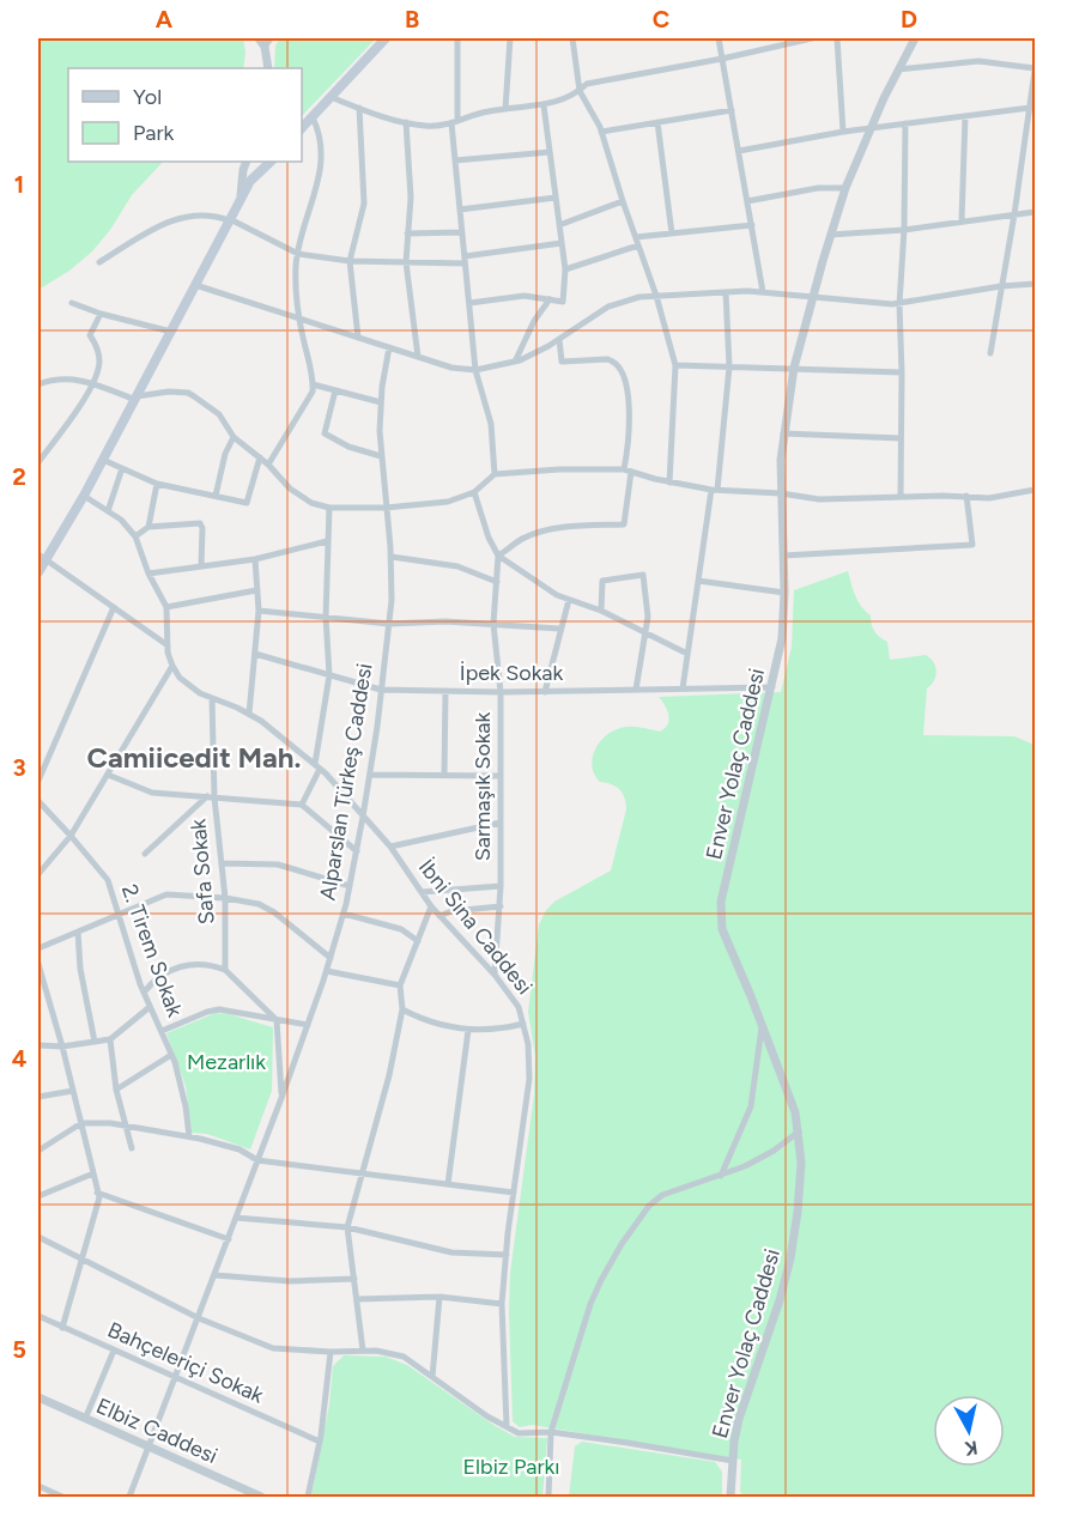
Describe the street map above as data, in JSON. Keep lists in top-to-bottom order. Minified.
{"streets":{"street":["İpek Sokak","Enver Yolaç Caddesi","Alparslan Türkeş Caddesi","Sarmaşık Sokak","Safa Sokak","İbni Sina Caddesi","2. Tirem Sokak","Bahçeleriçi Sokak","Elbiz Caddesi"]},"crossings":[["İpek Sokak","Enver Yolaç Caddesi"],["İpek Sokak","Alparslan Türkeş Caddesi"],["İpek Sokak","Sarmaşık Sokak"],["Alparslan Türkeş Caddesi","İbni Sina Caddesi"],["Alparslan Türkeş Caddesi","Bahçeleriçi Sokak"],["Alparslan Türkeş Caddesi","Elbiz Caddesi"],["Sarmaşık Sokak","İbni Sina Caddesi"],["Safa Sokak","İbni Sina Caddesi"]],"districts":["Camiicedit Mah."],"parks":["Mezarlık","Elbiz Parkı"],"legend":["Yol","Park"],"north":"bottom","grid":{"columns":["A","B","C","D"],"rows":["1","2","3","4","5"]}}
